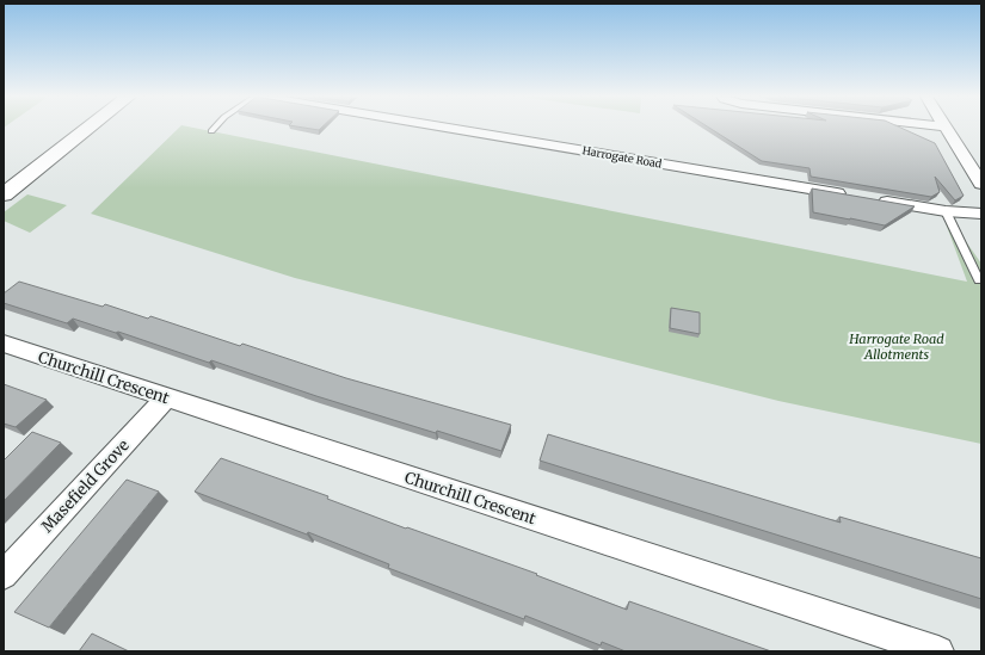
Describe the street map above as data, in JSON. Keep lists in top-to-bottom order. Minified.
{"streets":{"street":["Harrogate Road","Churchill Crescent","Masefield Grove"]},"crossings":[["Churchill Crescent","Masefield Grove"]],"parks":["Harrogate Road Allotments"]}
